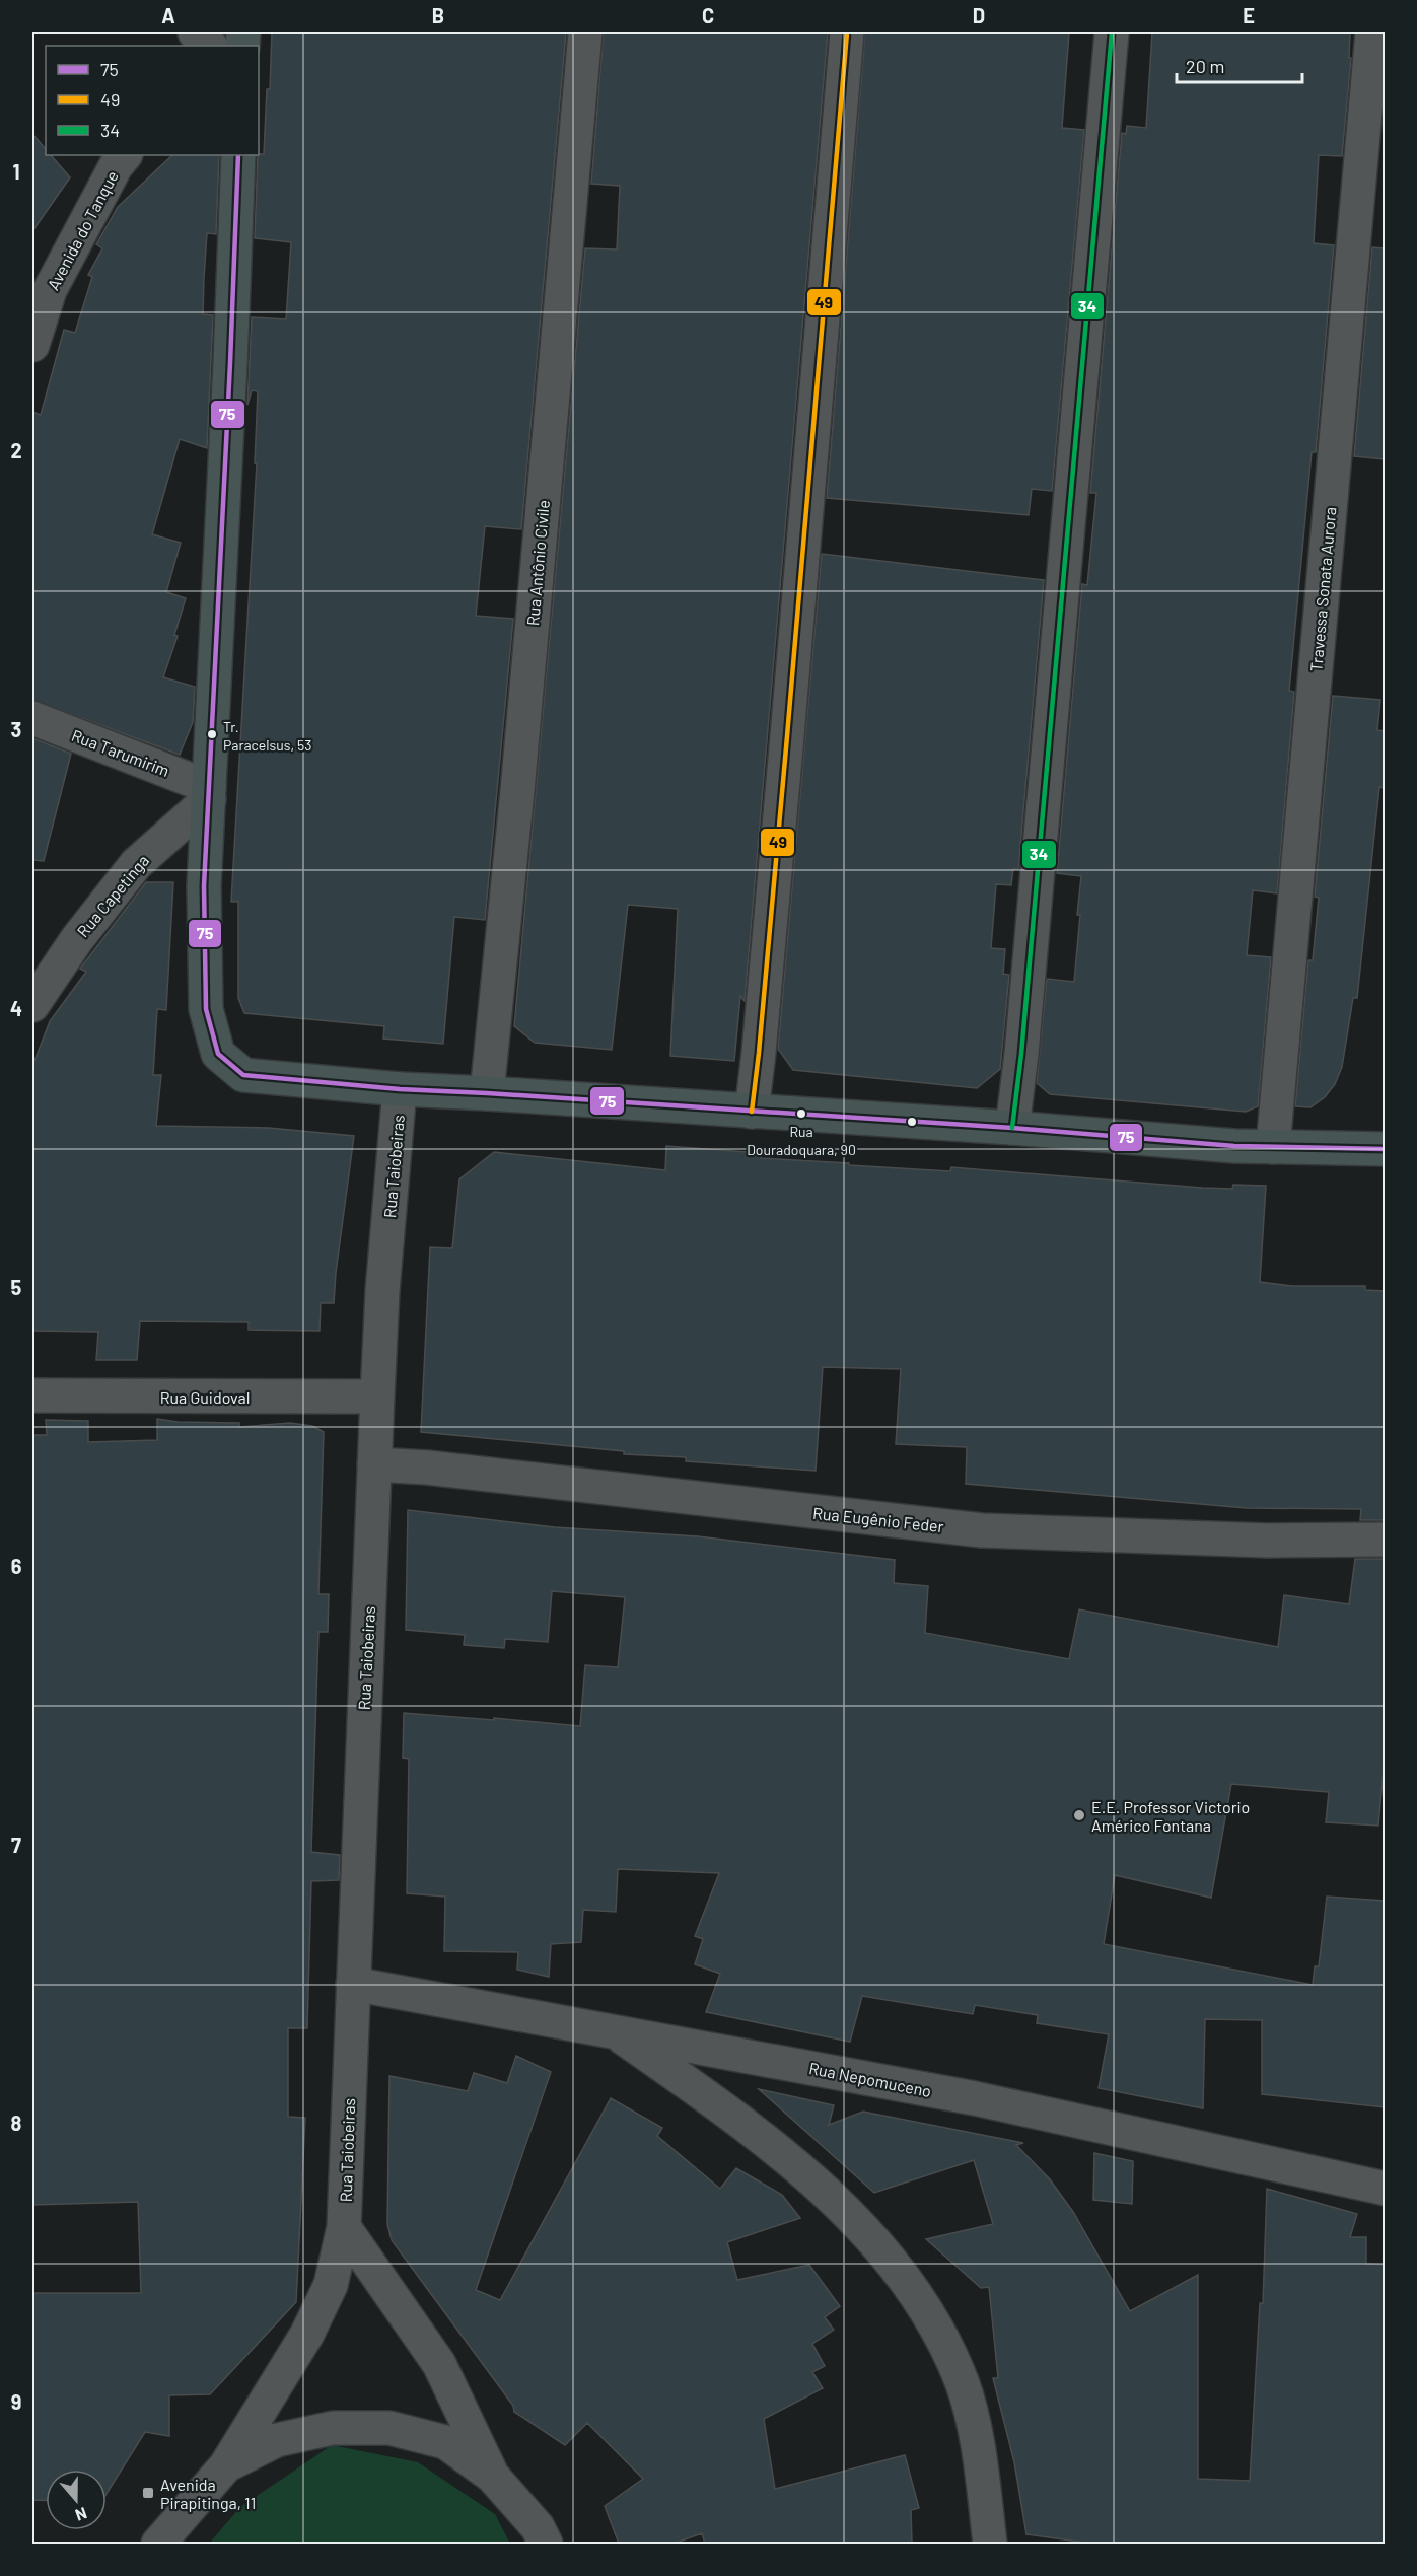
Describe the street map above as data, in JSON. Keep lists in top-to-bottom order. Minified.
{"streets":{"street":["Avenida do Tanque","Rua Antônio Civile","Travessa Sonata Aurora","Rua Tarumirim","Rua Capetinga","Rua Taiobeiras","Rua Guidoval","Rua Eugênio Feder","Rua Nepomuceno"]},"crossings":[["Rua Tarumirim","Rua Capetinga"],["Rua Taiobeiras","Rua Guidoval"],["Rua Taiobeiras","Rua Eugênio Feder"],["Rua Taiobeiras","Rua Nepomuceno"]],"places":{"other":["Tr. Paracelsus, 53","Rua Douradoquara, 90","E.E. Professor Victorio Américo Fontana"],"transit":["Avenida Pirapitinga, 11"]},"lines":["transit line 49","transit line 34","transit line 75"],"legend":["75","49","34"],"scale_bar":"20 m","north":"bottom","grid":{"columns":["A","B","C","D","E"],"rows":["1","2","3","4","5","6","7","8","9"]}}
